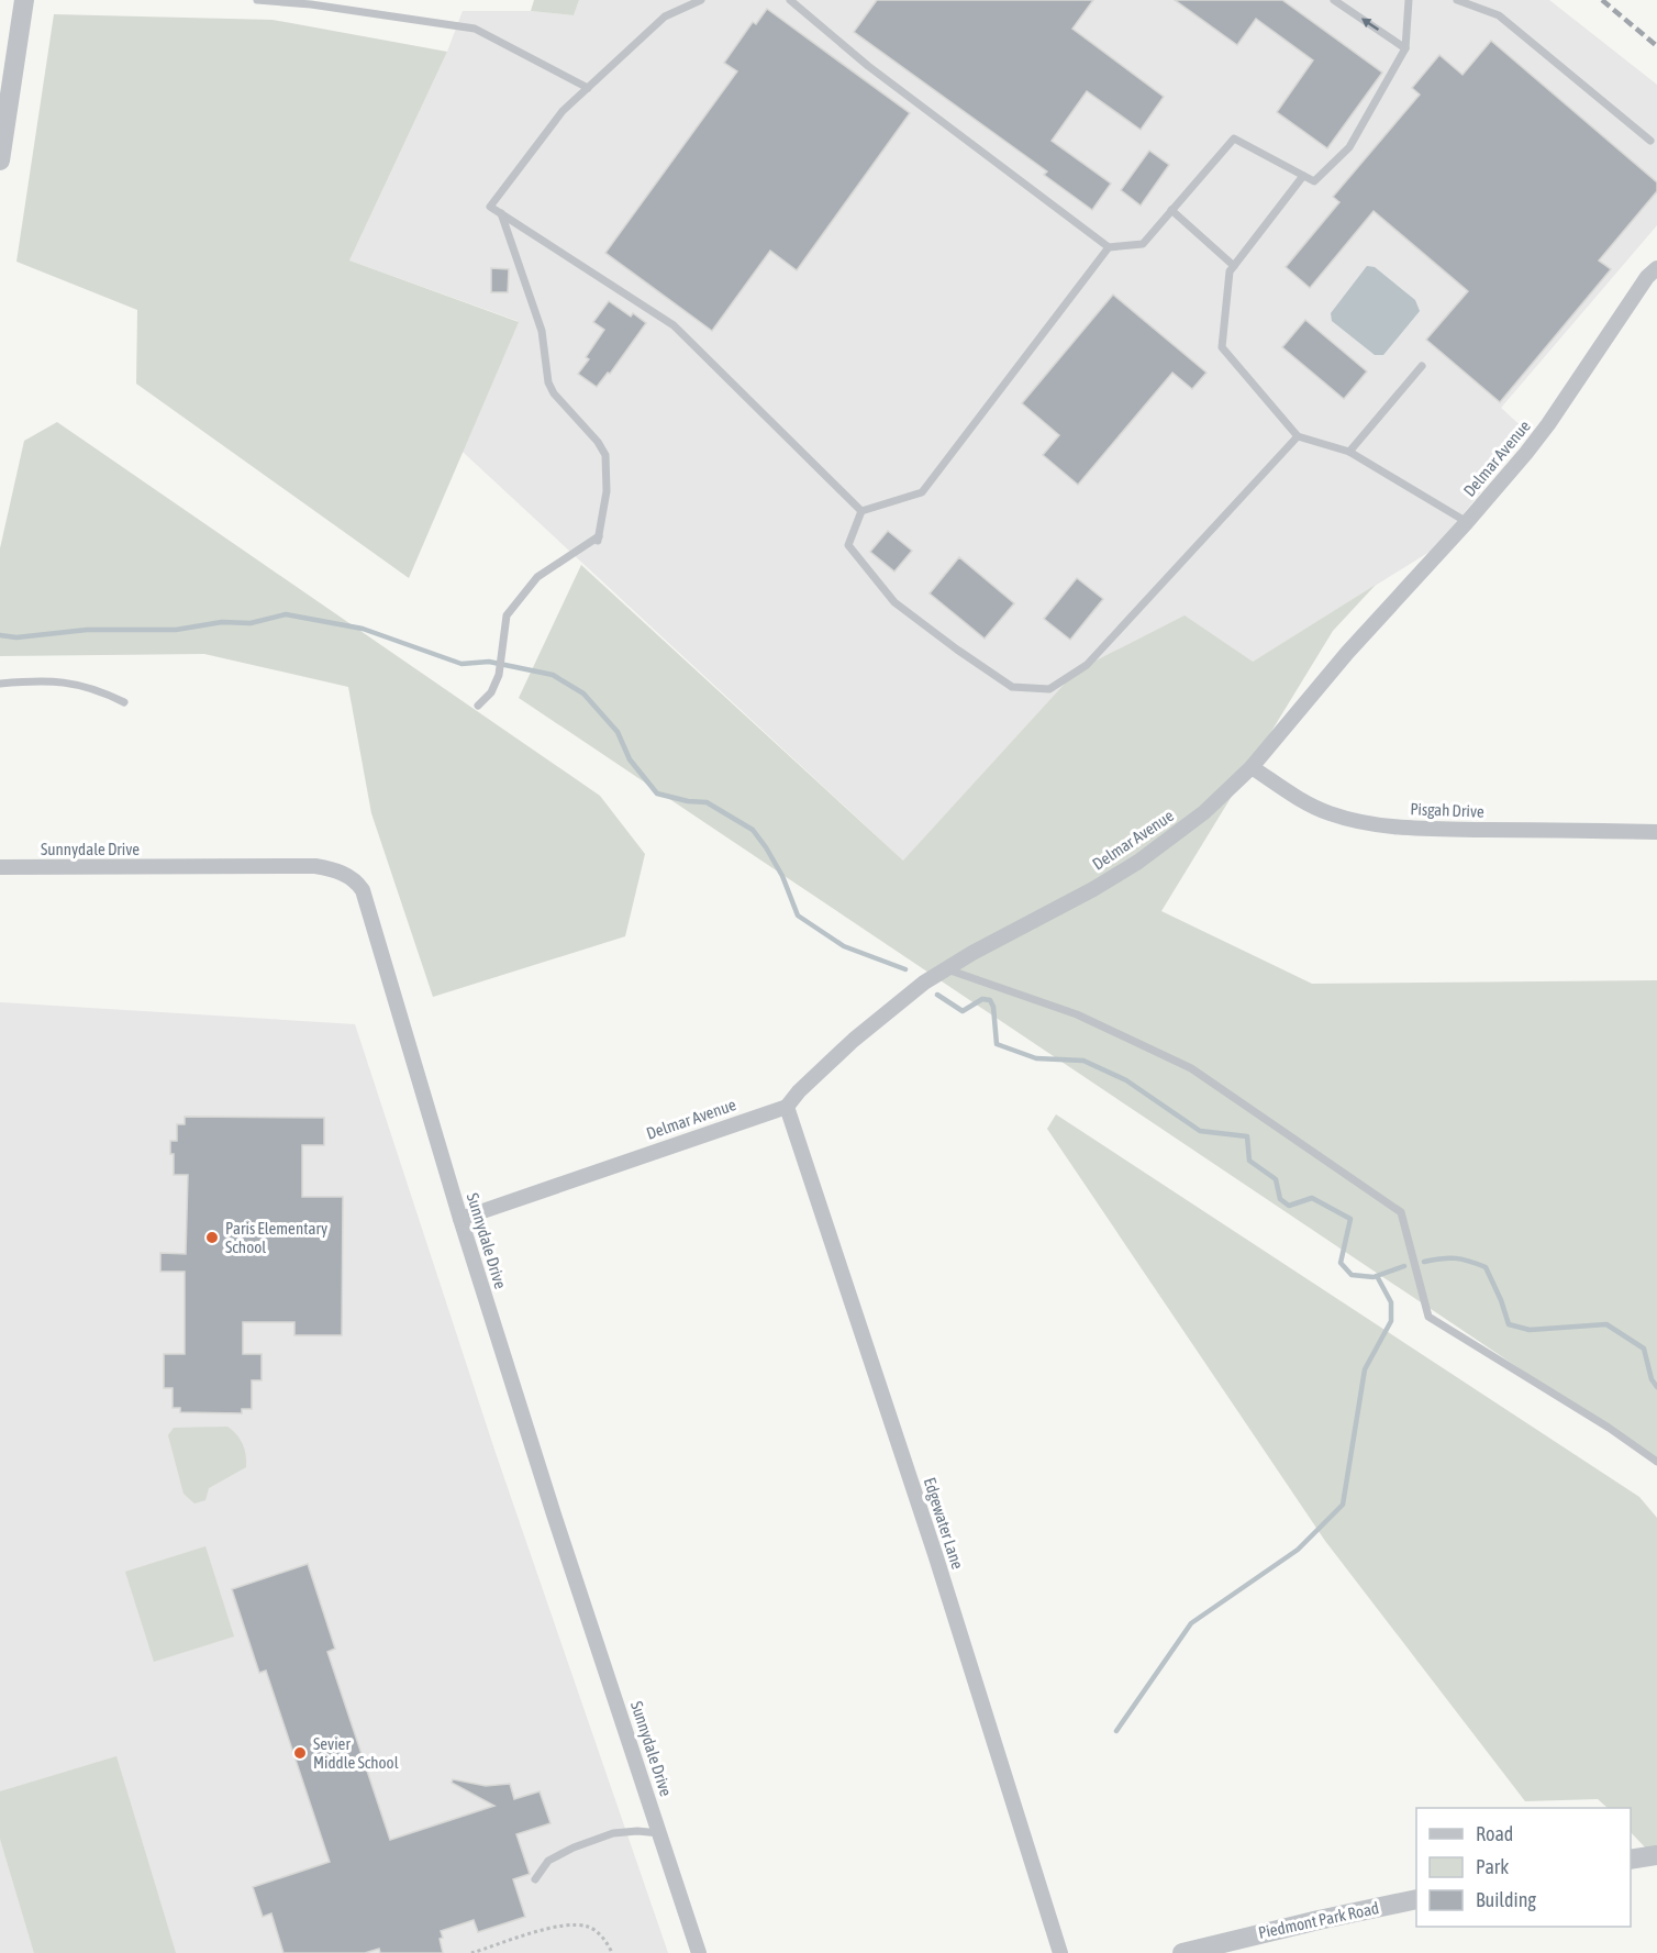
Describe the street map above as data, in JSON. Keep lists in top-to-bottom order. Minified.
{"streets":{"street":["Delmar Avenue","Pisgah Drive","Sunnydale Drive","Edgewater Lane","Piedmont Park Road"]},"crossings":[["Delmar Avenue","Pisgah Drive"],["Delmar Avenue","Sunnydale Drive"],["Delmar Avenue","Edgewater Lane"]],"places":["Paris Elementary School","Sevier Middle School"],"legend":["Road","Park","Building"]}
